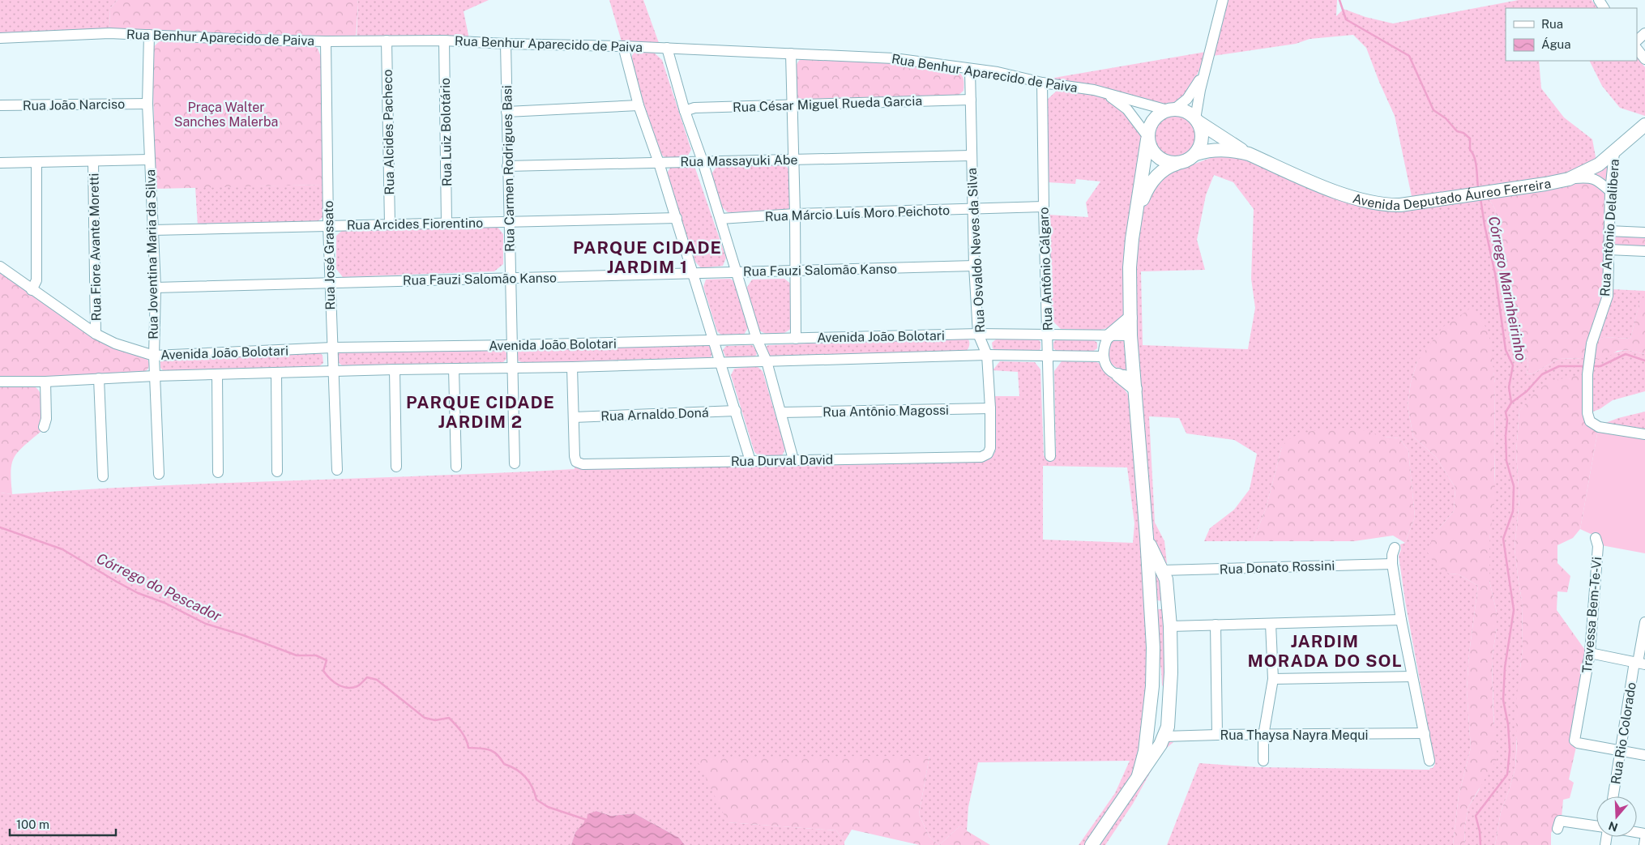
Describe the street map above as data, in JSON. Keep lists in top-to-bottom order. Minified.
{"streets":{"main road":["Avenida Deputado Áureo Ferreira"],"street":["Rua Benhur Aparecido de Paiva","Rua César Miguel Rueda Garcia","Rua João Narciso","Rua Alcides Pacheco","Rua Luiz Bolotário","Rua Massayuki Abe","Rua Carmen Rodrigues Basi","Rua Márcio Luís Moro Peichoto","Rua Arcides Fiorentino","Rua Antônio Delalibera","Rua Fiore Avante Moretti","Rua Osvaldo Neves da Silva","Rua Joventina Maria da Silva","Rua José Grassato","Rua Antônio Cálgaro","Rua Fauzi Salomão Kanso","Avenida João Bolotari","Rua Antônio Magossi","Rua Arnaldo Doná","Rua Durval David","Rua Donato Rossini","Travessa Bem-Te-Vi","Rua Rio Colorado","Rua Thaysa Nayra Mequi"]},"crossings":[["Rua Benhur Aparecido de Paiva","Rua Alcides Pacheco"],["Rua Benhur Aparecido de Paiva","Rua Luiz Bolotário"],["Rua Benhur Aparecido de Paiva","Rua Carmen Rodrigues Basi"],["Rua Benhur Aparecido de Paiva","Avenida Deputado Áureo Ferreira"],["Rua Benhur Aparecido de Paiva","Rua Osvaldo Neves da Silva"],["Rua Benhur Aparecido de Paiva","Rua Joventina Maria da Silva"],["Rua Benhur Aparecido de Paiva","Rua José Grassato"],["Rua Benhur Aparecido de Paiva","Rua Antônio Cálgaro"],["Rua César Miguel Rueda Garcia","Rua Osvaldo Neves da Silva"],["Rua João Narciso","Rua Joventina Maria da Silva"],["Rua Alcides Pacheco","Rua Arcides Fiorentino"],["Rua Luiz Bolotário","Rua Arcides Fiorentino"],["Rua Massayuki Abe","Rua Carmen Rodrigues Basi"],["Rua Massayuki Abe","Rua Osvaldo Neves da Silva"],["Rua Carmen Rodrigues Basi","Rua Arcides Fiorentino"],["Rua Carmen Rodrigues Basi","Rua Fauzi Salomão Kanso"],["Rua Carmen Rodrigues Basi","Avenida João Bolotari"],["Avenida Deputado Áureo Ferreira","Rua Antônio Delalibera"],["Rua Márcio Luís Moro Peichoto","Rua Osvaldo Neves da Silva"],["Rua Márcio Luís Moro Peichoto","Rua Antônio Cálgaro"],["Rua Arcides Fiorentino","Rua Joventina Maria da Silva"],["Rua Arcides Fiorentino","Rua José Grassato"],["Rua Fiore Avante Moretti","Avenida João Bolotari"],["Rua Osvaldo Neves da Silva","Rua Fauzi Salomão Kanso"],["Rua Osvaldo Neves da Silva","Avenida João Bolotari"],["Rua Osvaldo Neves da Silva","Rua Antônio Magossi"],["Rua Osvaldo Neves da Silva","Rua Durval David"],["Rua Joventina Maria da Silva","Rua Fauzi Salomão Kanso"],["Rua Joventina Maria da Silva","Avenida João Bolotari"],["Rua José Grassato","Rua Fauzi Salomão Kanso"],["Rua José Grassato","Avenida João Bolotari"],["Rua Antônio Cálgaro","Avenida João Bolotari"],["Rua Arnaldo Doná","Rua Durval David"],["Travessa Bem-Te-Vi","Rua Rio Colorado"]],"districts":["PARQUE CIDADE JARDIM 1","PARQUE CIDADE JARDIM 2","JARDIM MORADA DO SOL"],"water":["Córrego Marinheirinho","Córrego do Pescador"],"parks":["Praça Walter Sanches Malerba"],"legend":["Rua","Água"],"scale_bar":"100 m","north":"bottom"}
